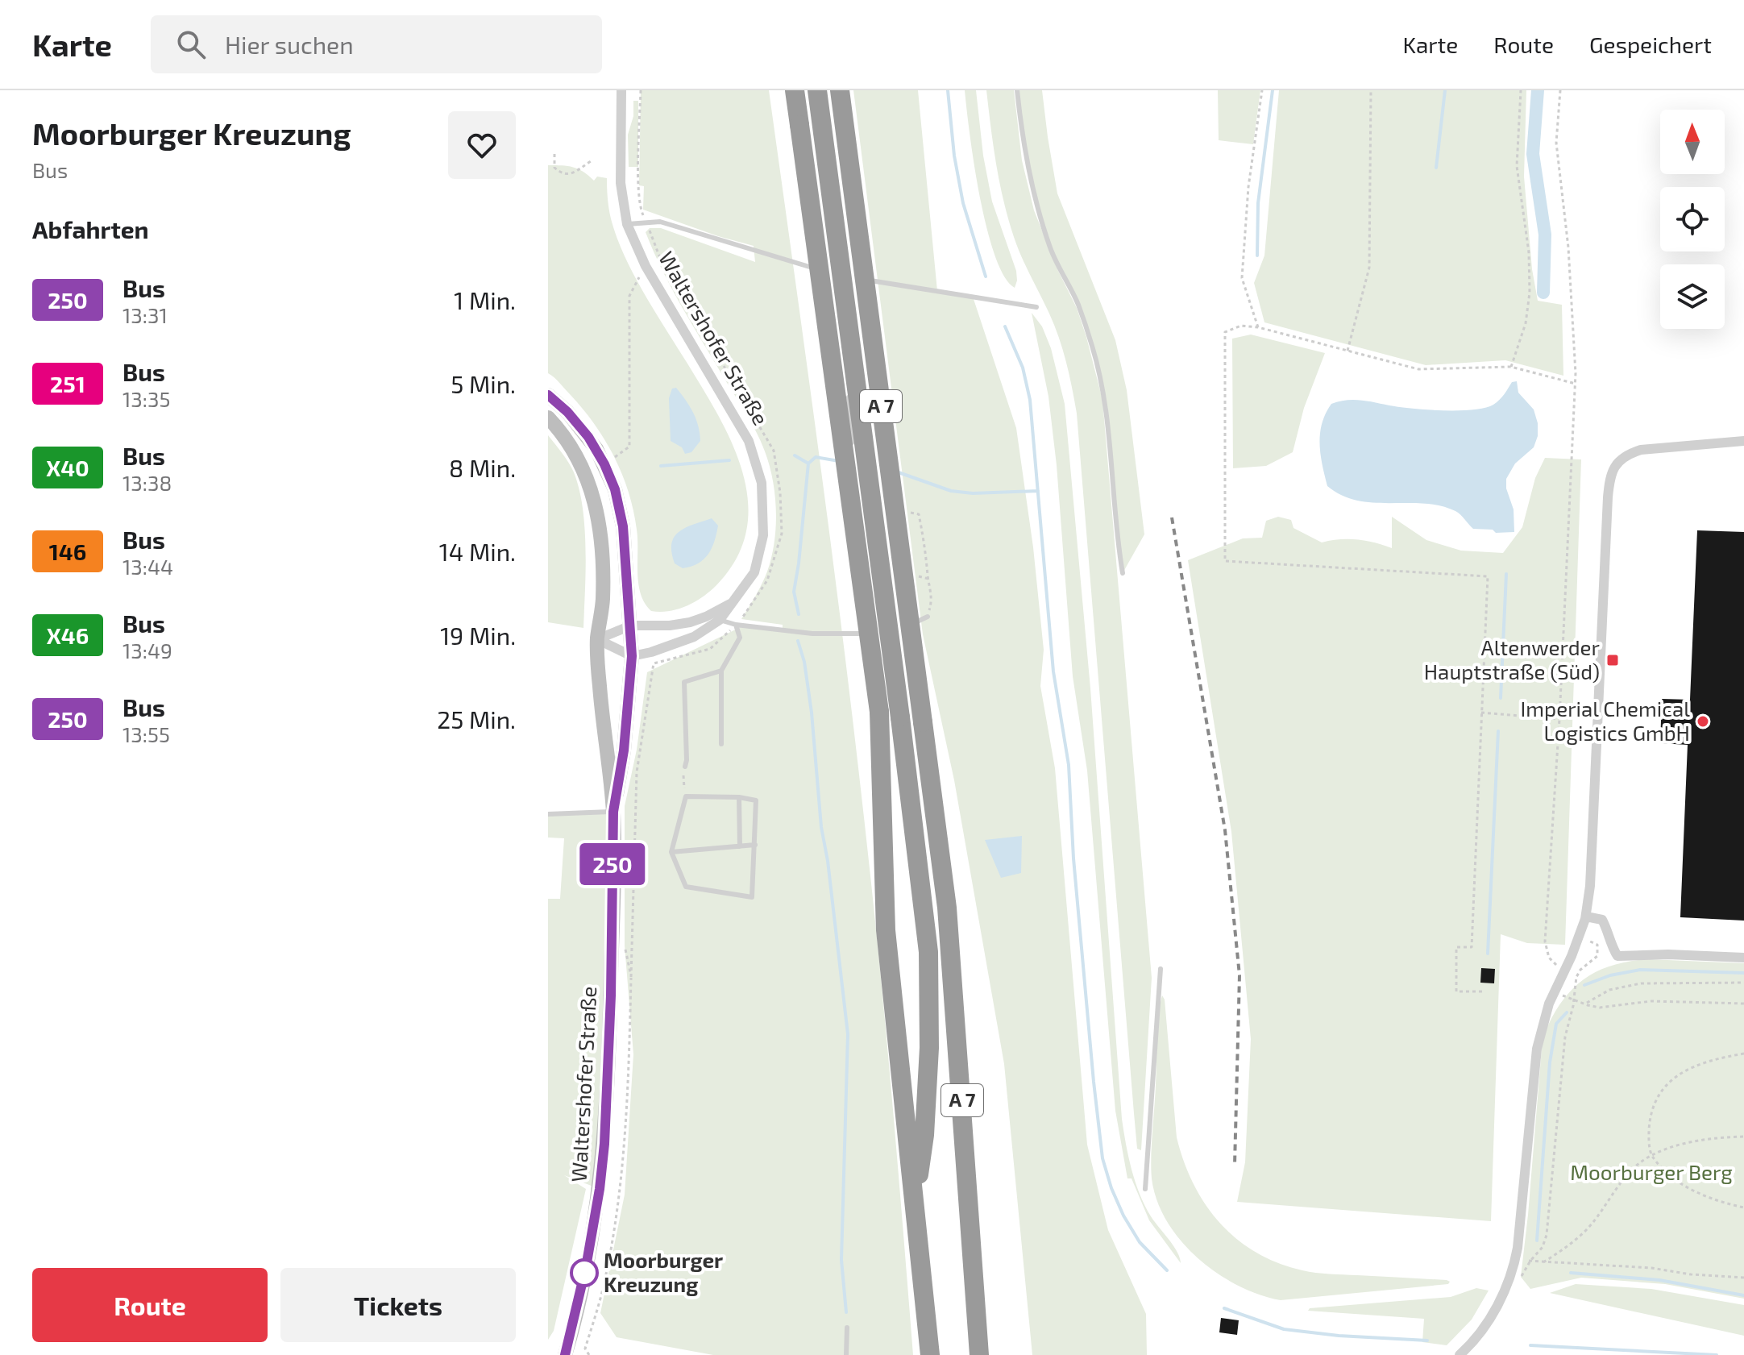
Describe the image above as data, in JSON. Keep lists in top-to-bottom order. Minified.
{"streets":{"highway":["A 7"],"main road":["Waltershofer Straße"]},"parks":["Moorburger Berg"],"places":{"transit":["Altenwerder Hauptstraße (Süd)"],"other":["Imperial Chemical Logistics GmbH","Moorburger Kreuzung"]},"lines":["bus line 250"],"north":"top","page":{"header":"Karte","search":"Hier suchen","nav":["Karte","Route","Gespeichert"],"heading":[["Moorburger Kreuzung","Bus"],"Abfahrten"],"on_map":"250","list":[{"mark":"250","name":"Bus","note":"13:31","value":"1 Min."},{"mark":"251","name":"Bus","note":"13:35","value":"5 Min."},{"mark":"X40","name":"Bus","note":"13:38","value":"8 Min."},{"mark":"146","name":"Bus","note":"13:44","value":"14 Min."},{"mark":"X46","name":"Bus","note":"13:49","value":"19 Min."},{"mark":"250","name":"Bus","note":"13:55","value":"25 Min."}],"buttons":["Route","Tickets"]}}
